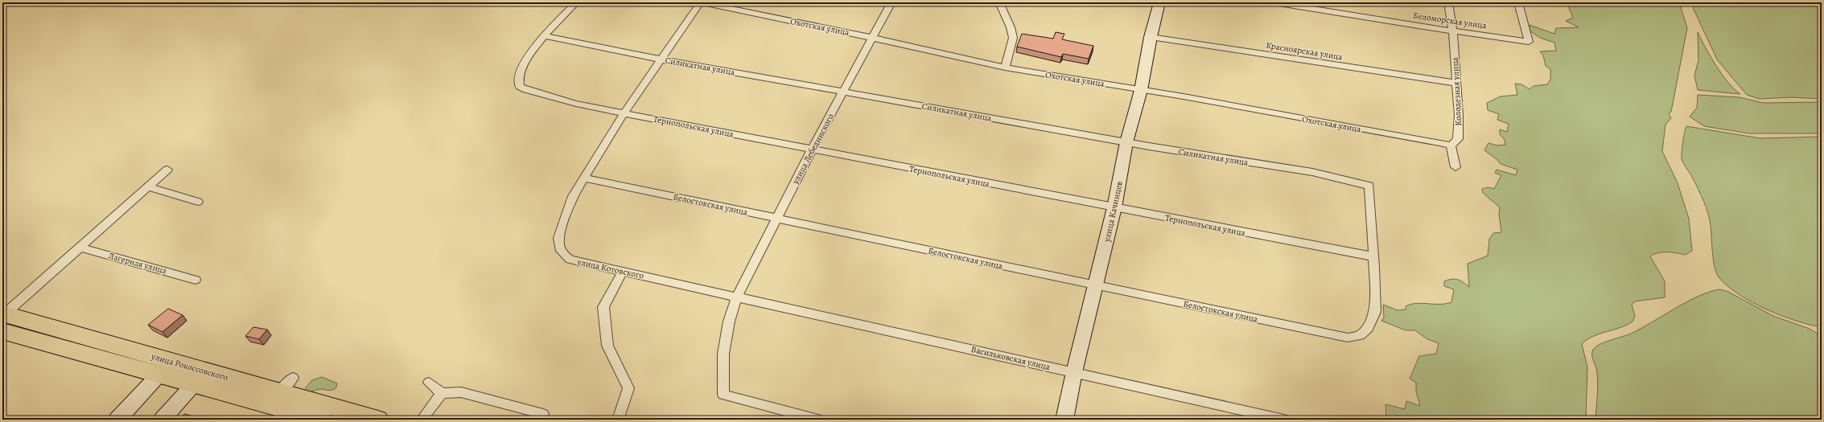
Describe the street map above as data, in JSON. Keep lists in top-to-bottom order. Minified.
{"streets":{"highway":["улица Рокоссовского"],"main road":["улица Качинцев"],"street":["Беломорская улица","Охотская улица","Красноярская улица","Силикатная улица","Колодезная улица","Тернопольская улица","улица Лебединского","Белостокская улица","Лагерная улица","улица Котовского","Васильковская улица"]},"crossings":[["Беломорская улица","Колодезная улица"],["Охотская улица","Колодезная улица"],["Охотская улица","улица Лебединского"],["Охотская улица","улица Качинцев"],["Охотская улица","улица Котовского"],["Красноярская улица","Колодезная улица"],["Красноярская улица","улица Качинцев"],["Силикатная улица","Тернопольская улица"],["Силикатная улица","улица Лебединского"],["Силикатная улица","Белостокская улица"],["Силикатная улица","улица Качинцев"],["Силикатная улица","улица Котовского"],["Тернопольская улица","улица Лебединского"],["Тернопольская улица","Белостокская улица"],["Тернопольская улица","улица Качинцев"],["Тернопольская улица","улица Котовского"],["улица Лебединского","Белостокская улица"],["улица Лебединского","улица Котовского"],["улица Лебединского","Васильковская улица"],["Белостокская улица","улица Качинцев"],["Белостокская улица","улица Котовского"],["улица Качинцев","Васильковская улица"],["улица Котовского","Васильковская улица"]]}
